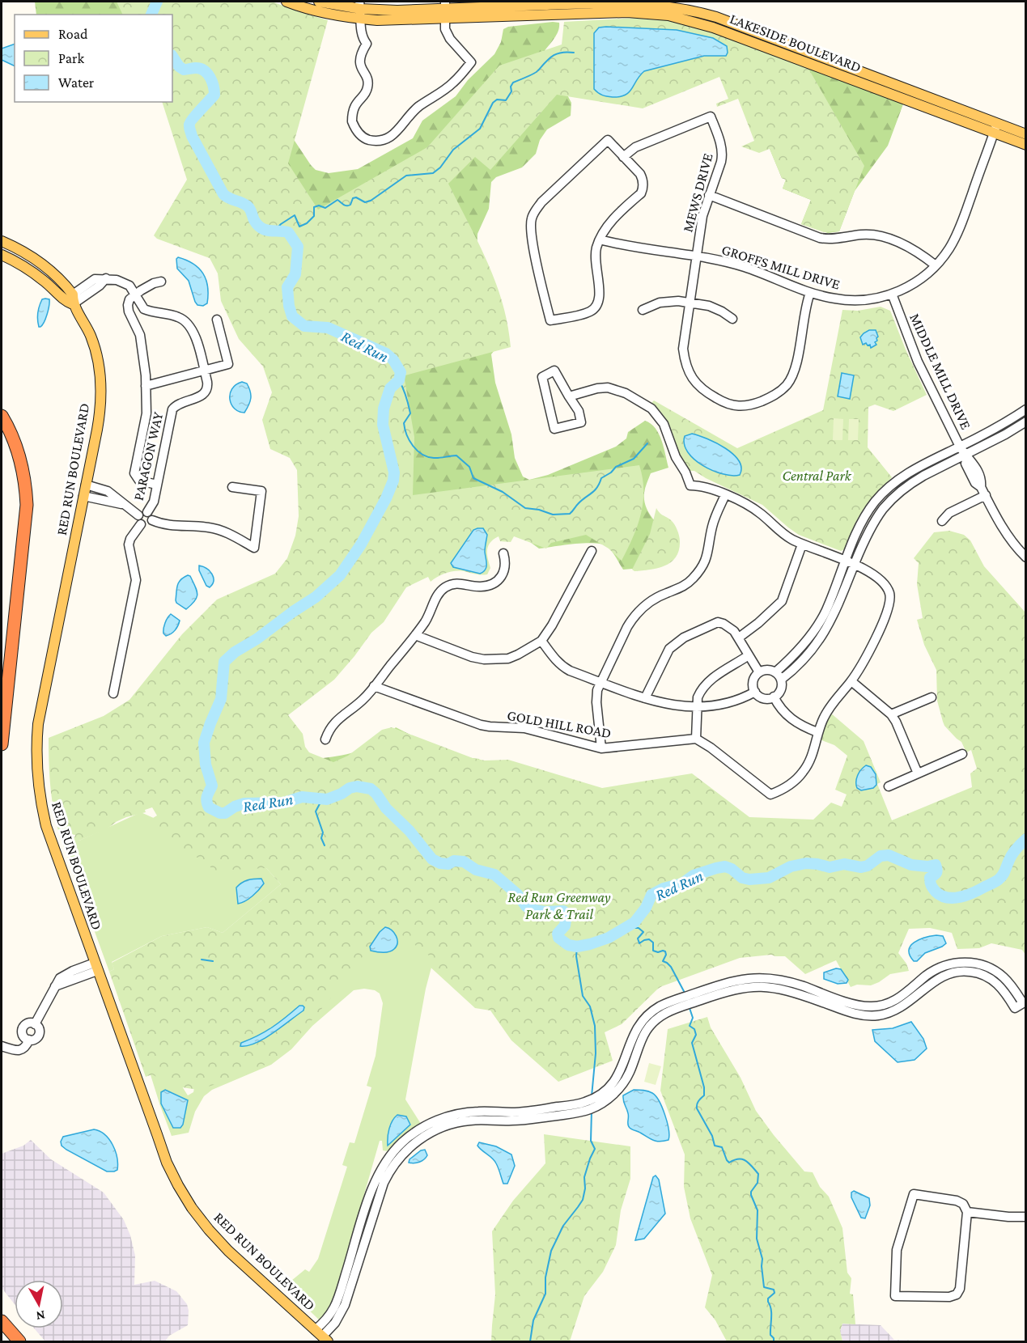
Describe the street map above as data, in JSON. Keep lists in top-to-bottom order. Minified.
{"streets":{"main road":["LAKESIDE BOULEVARD","RED RUN BOULEVARD"],"street":["MEWS DRIVE","GROFFS MILL DRIVE","MIDDLE MILL DRIVE","PARAGON WAY","GOLD HILL ROAD"]},"crossings":[["LAKESIDE BOULEVARD","GROFFS MILL DRIVE"],["MEWS DRIVE","GROFFS MILL DRIVE"],["GROFFS MILL DRIVE","MIDDLE MILL DRIVE"],["PARAGON WAY","RED RUN BOULEVARD"]],"water":["Red Run"],"parks":["Central Park","Red Run Greenway Park & Trail"],"legend":["Road","Park","Water"],"north":"bottom"}
